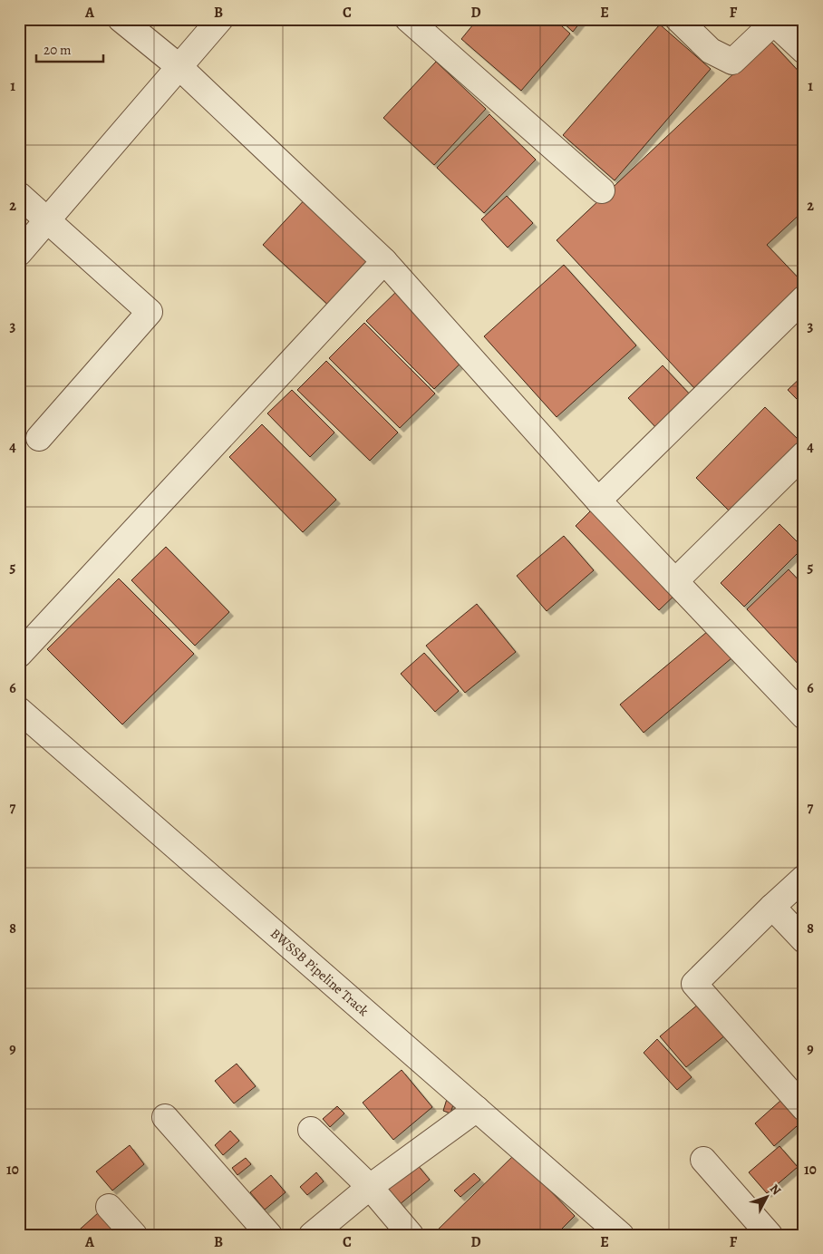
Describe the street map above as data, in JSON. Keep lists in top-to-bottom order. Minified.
{"streets":{"street":["BWSSB Pipeline Track"]},"scale_bar":"20 m","north":"top right","grid":{"columns":["A","B","C","D","E","F"],"rows":["1","2","3","4","5","6","7","8","9","10"]}}
